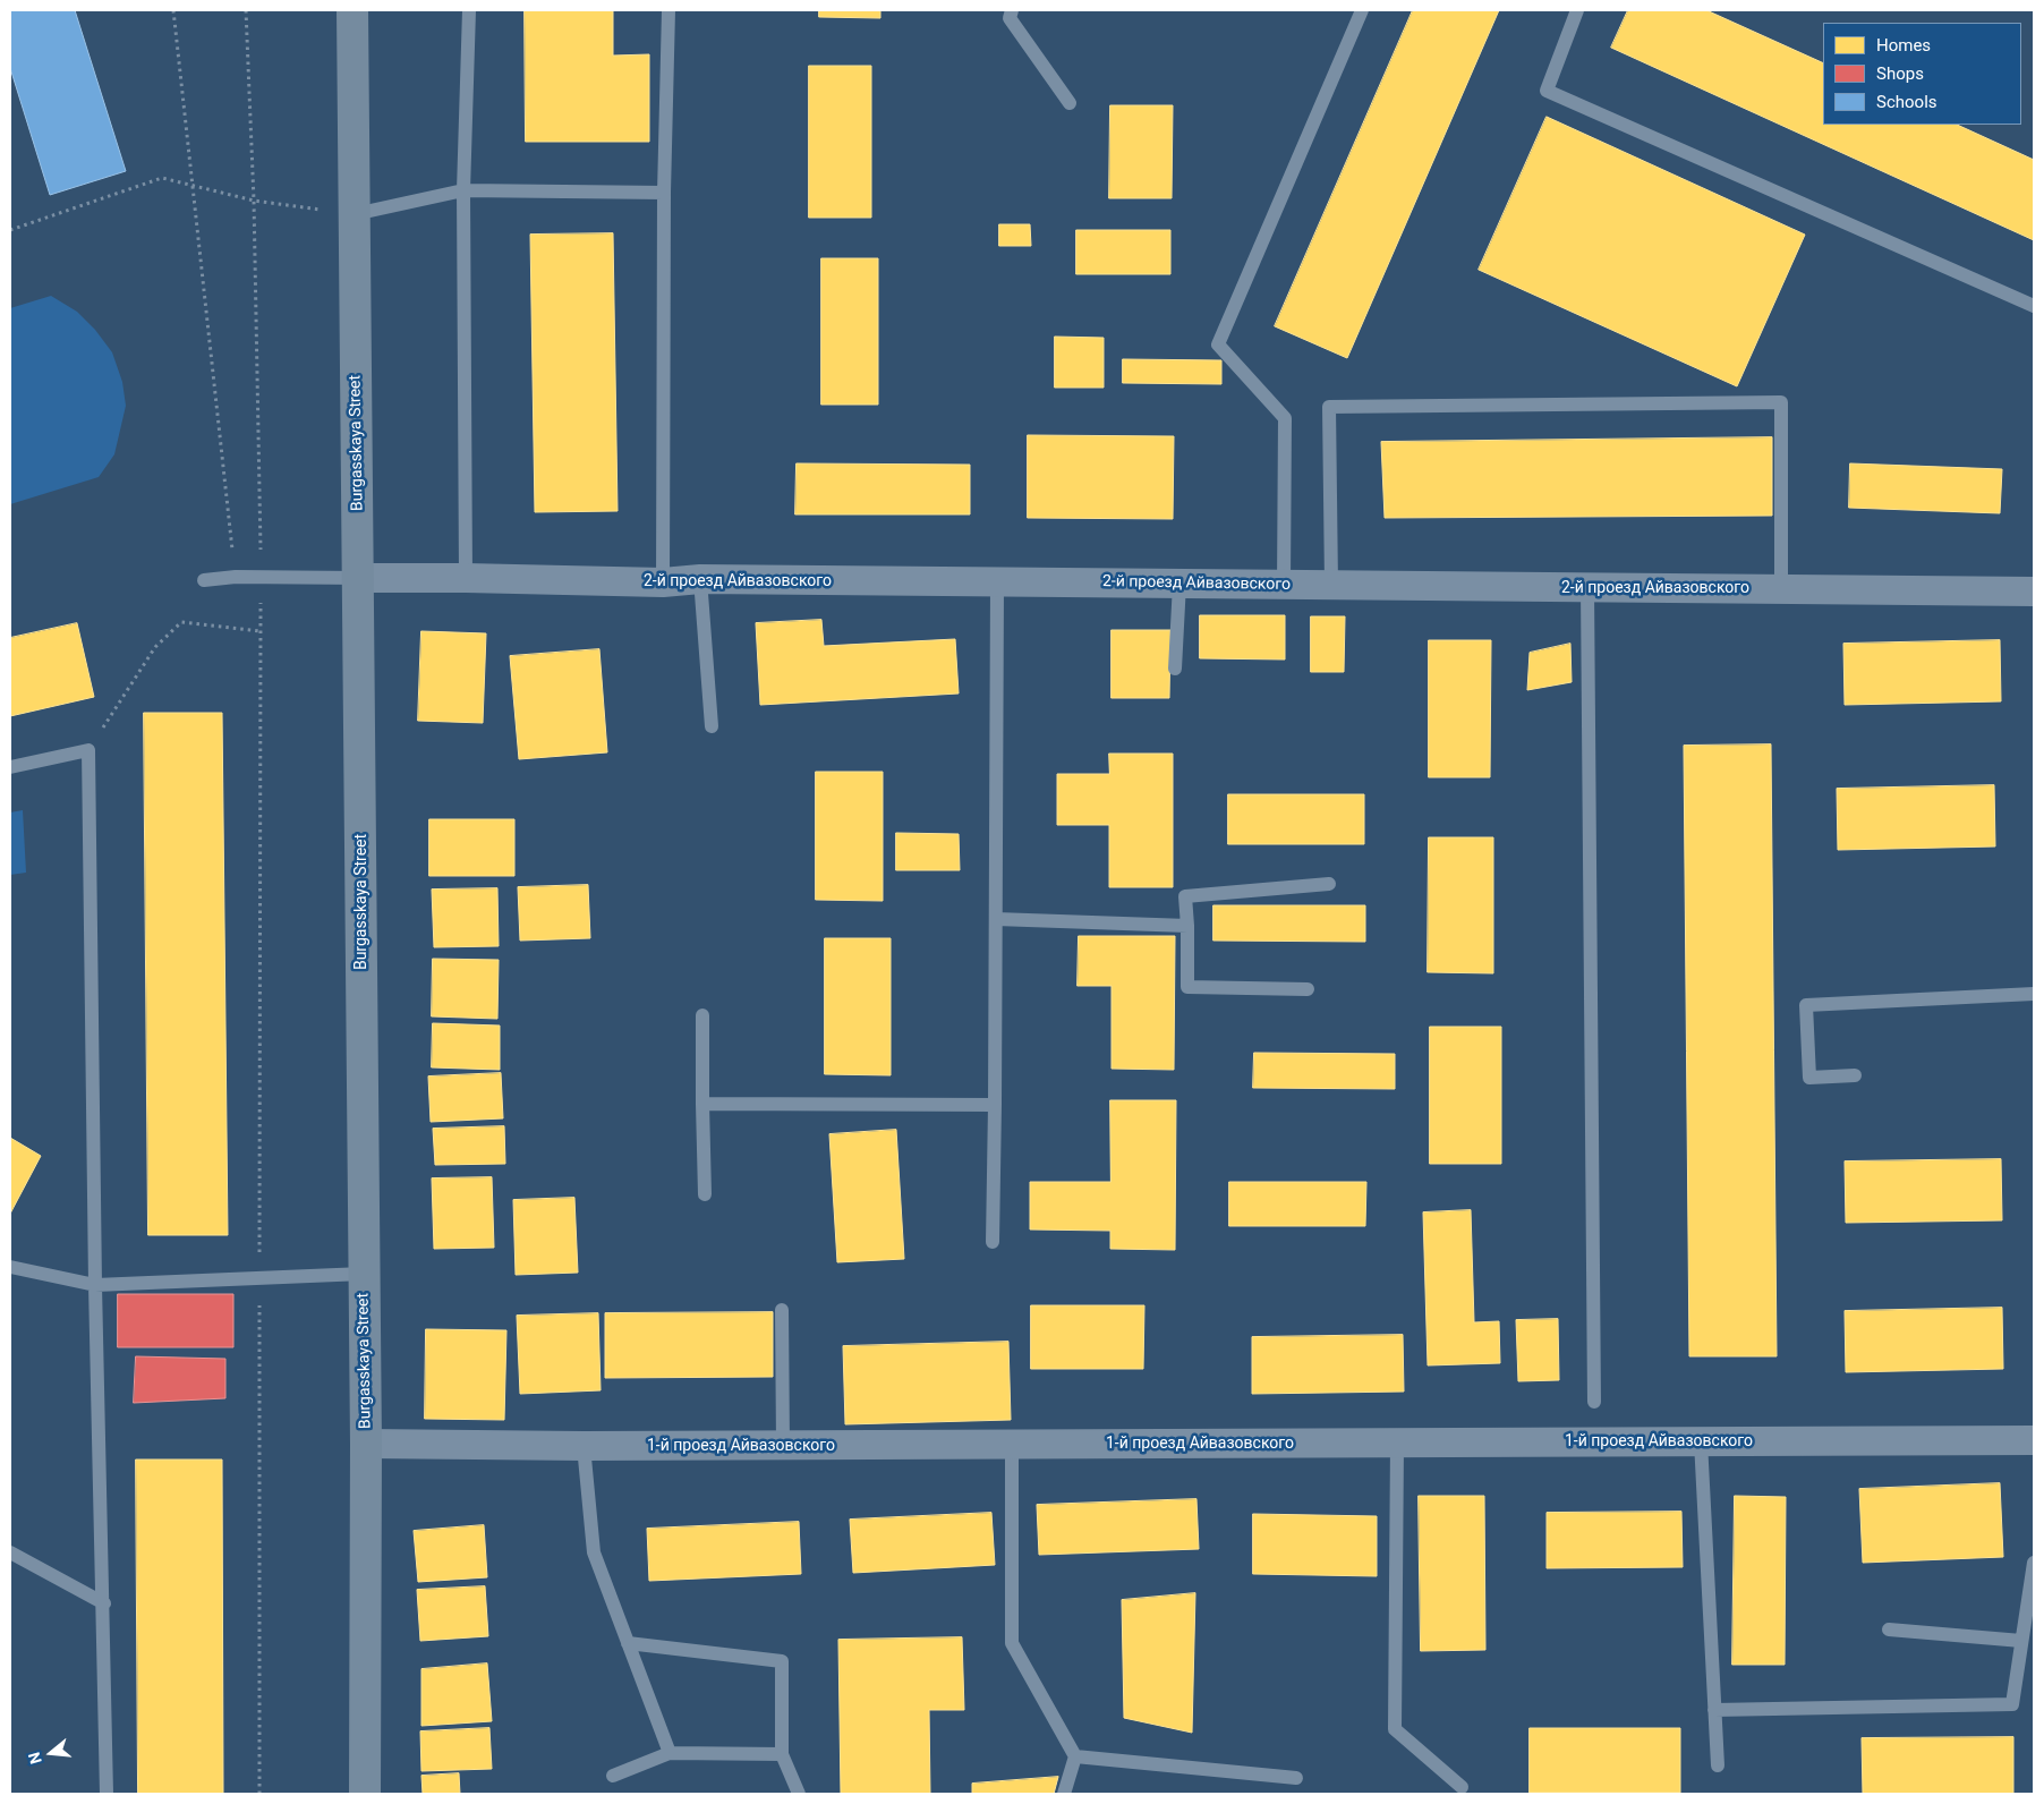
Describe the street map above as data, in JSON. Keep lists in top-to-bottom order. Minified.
{"streets":{"street":["Burgasskaya Street","2-й проезд Айвазовского","1-й проезд Айвазовского"]},"crossings":[["Burgasskaya Street","2-й проезд Айвазовского"],["Burgasskaya Street","1-й проезд Айвазовского"]],"legend":["Homes","Shops","Schools"],"north":"left"}
